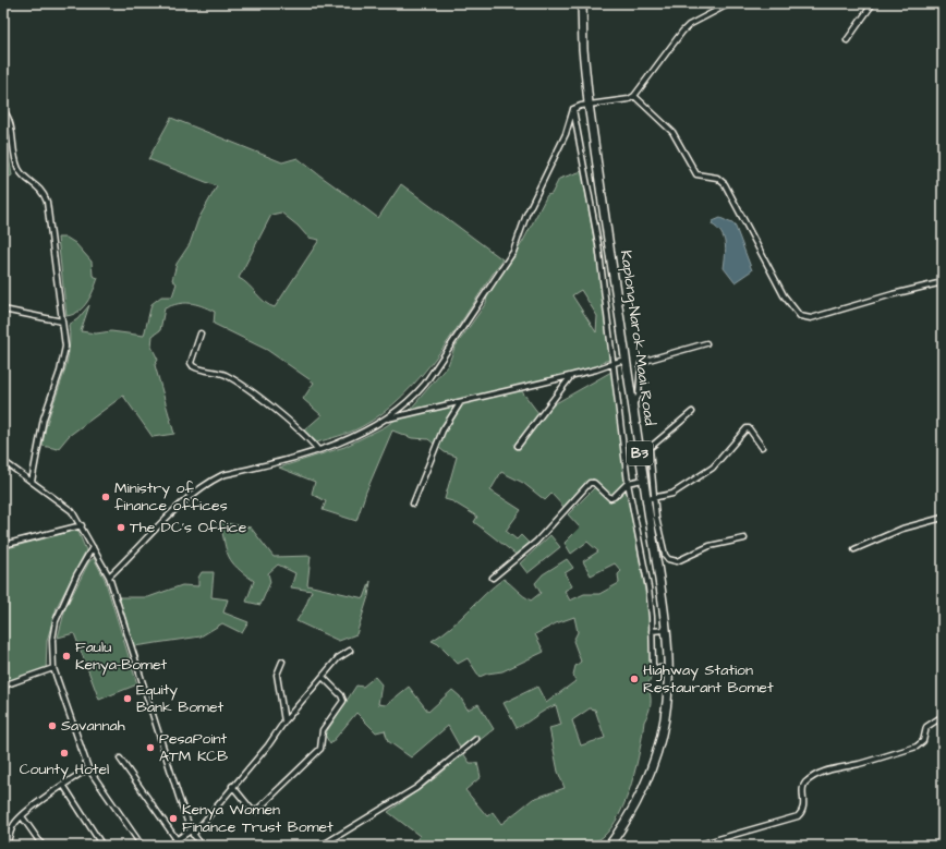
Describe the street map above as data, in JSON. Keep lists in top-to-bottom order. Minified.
{"streets":{"highway":["Kaplong-Narok-Maai Road","B3"]},"places":["Ministry of finance offices","The DC's Office","Faulu Kenya-Bomet","Highway Station Restaurant Bomet","Equity Bank Bomet","Savannah","PesaPoint ATM KCB","County Hotel","Kenya Women Finance Trust Bomet"]}
